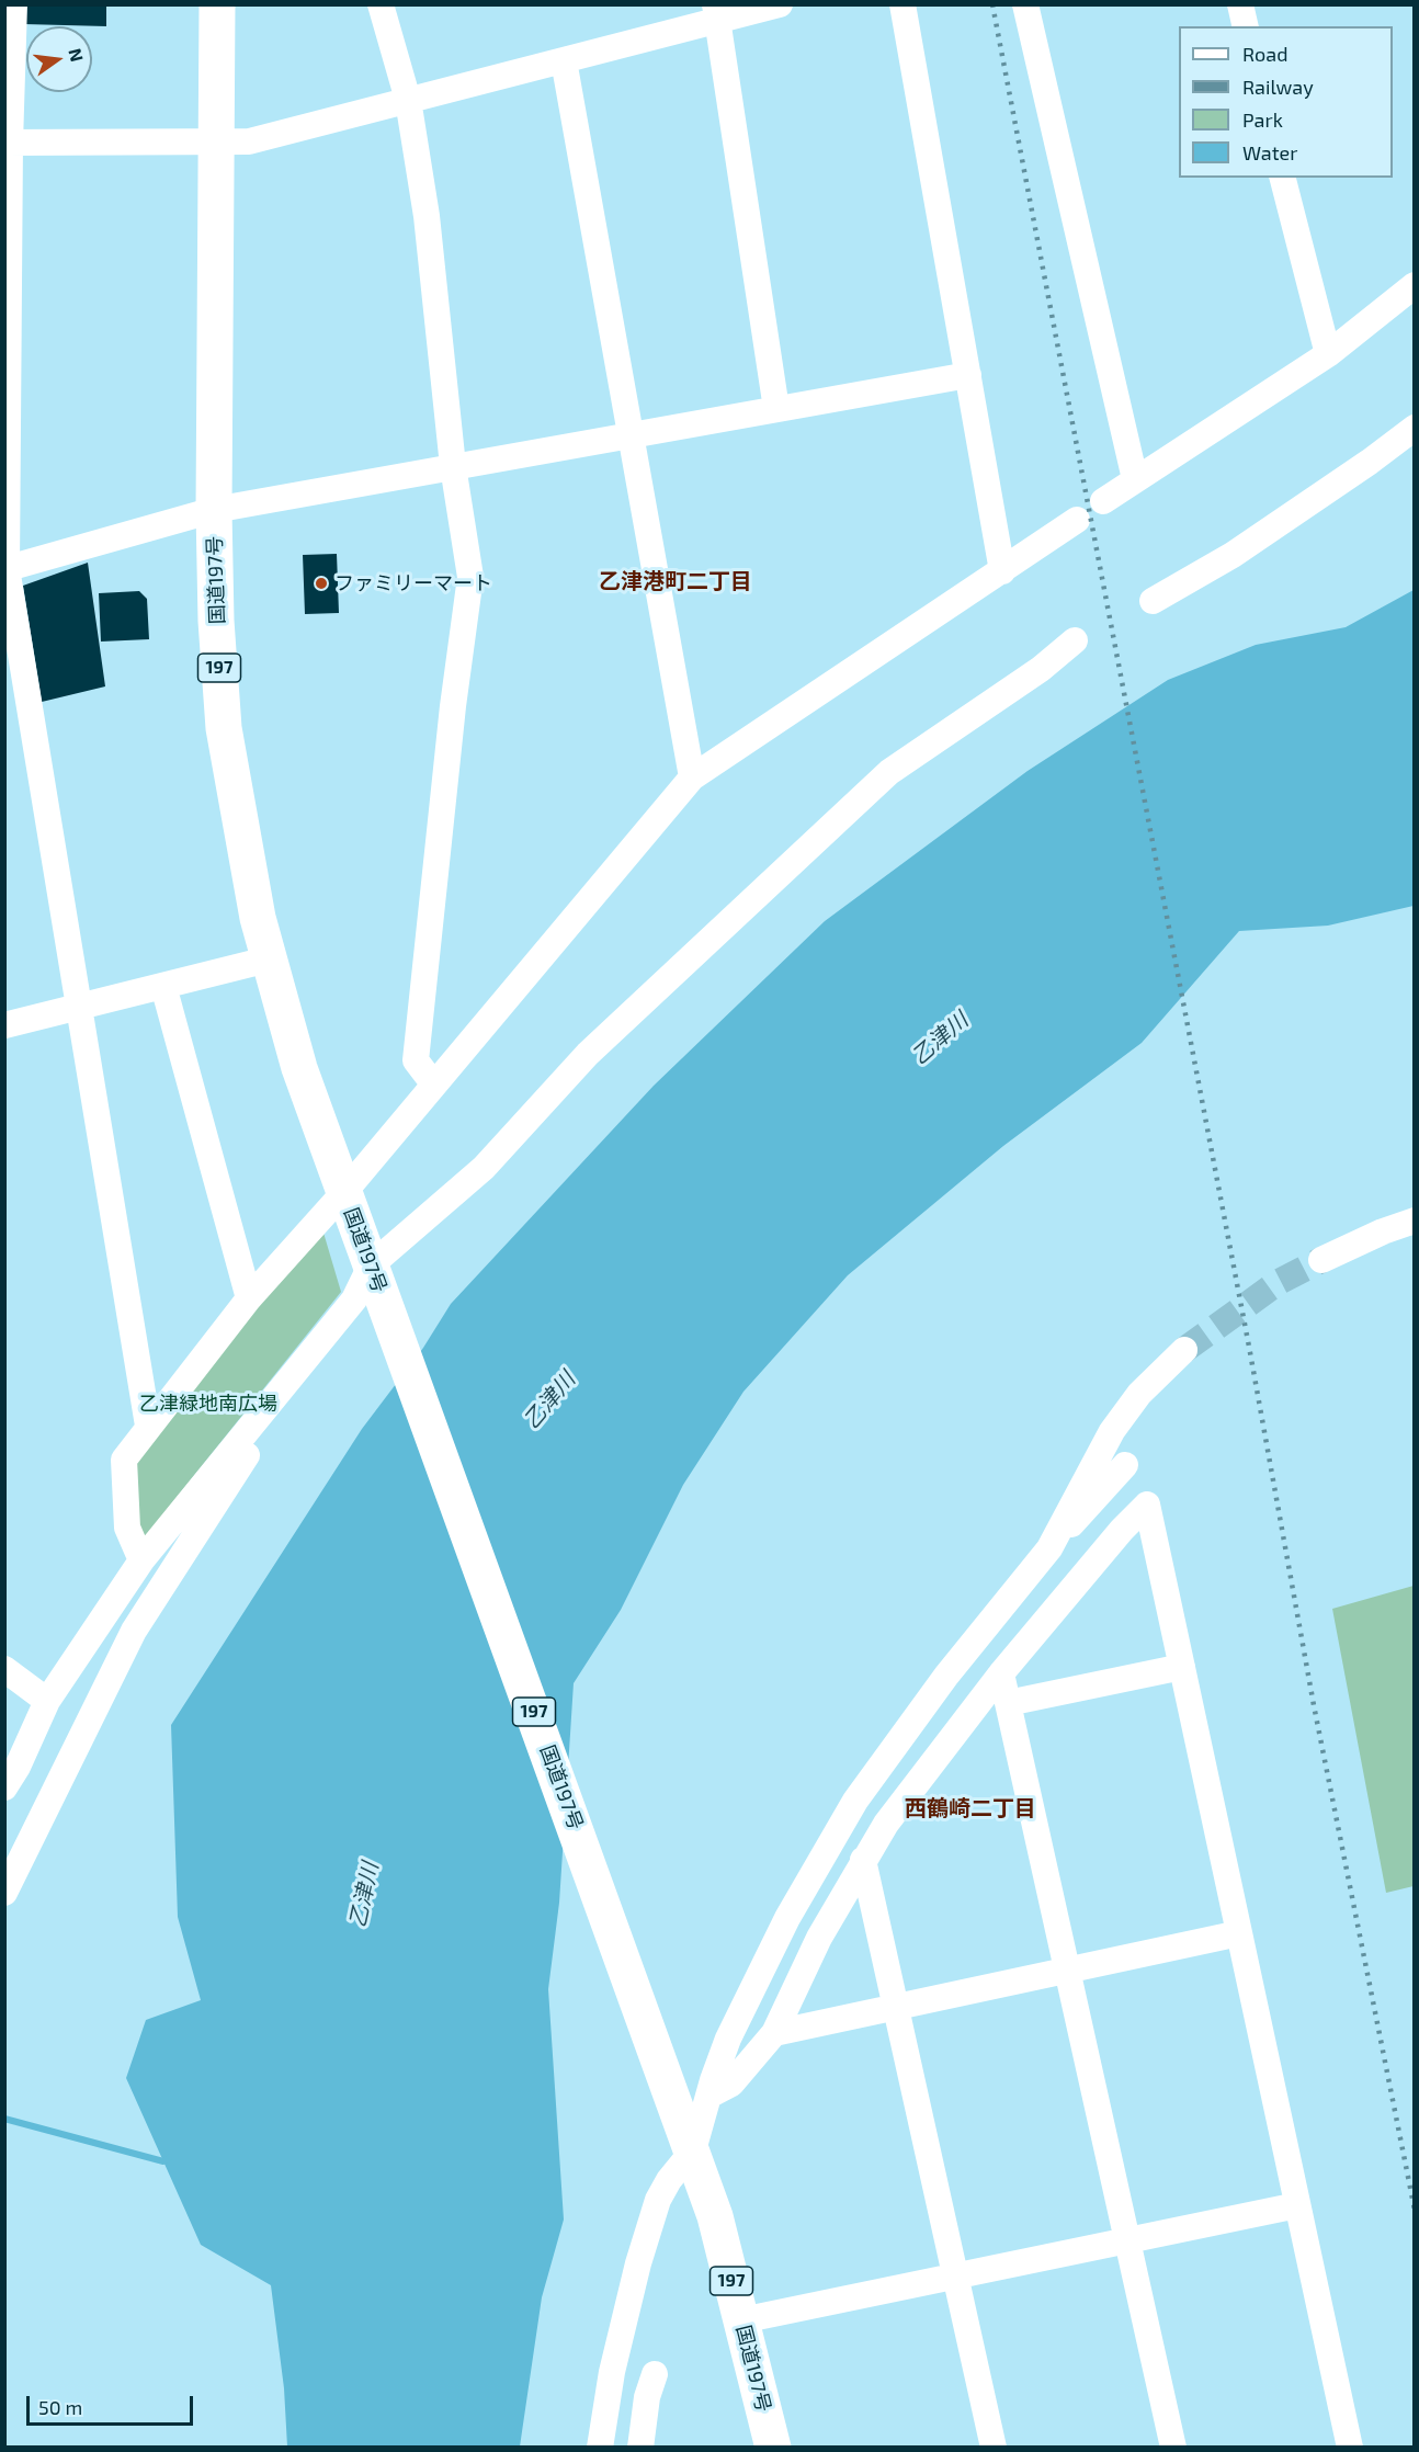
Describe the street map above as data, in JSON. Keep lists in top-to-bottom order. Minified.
{"streets":{"highway":["国道197号","197"]},"districts":["乙津港町二丁目","西鶴崎二丁目"],"water":["乙津川"],"parks":["乙津緑地南広場"],"places":["ファミリーマート"],"legend":["Road","Railway","Park","Water"],"scale_bar":"50 m","north":"right"}
